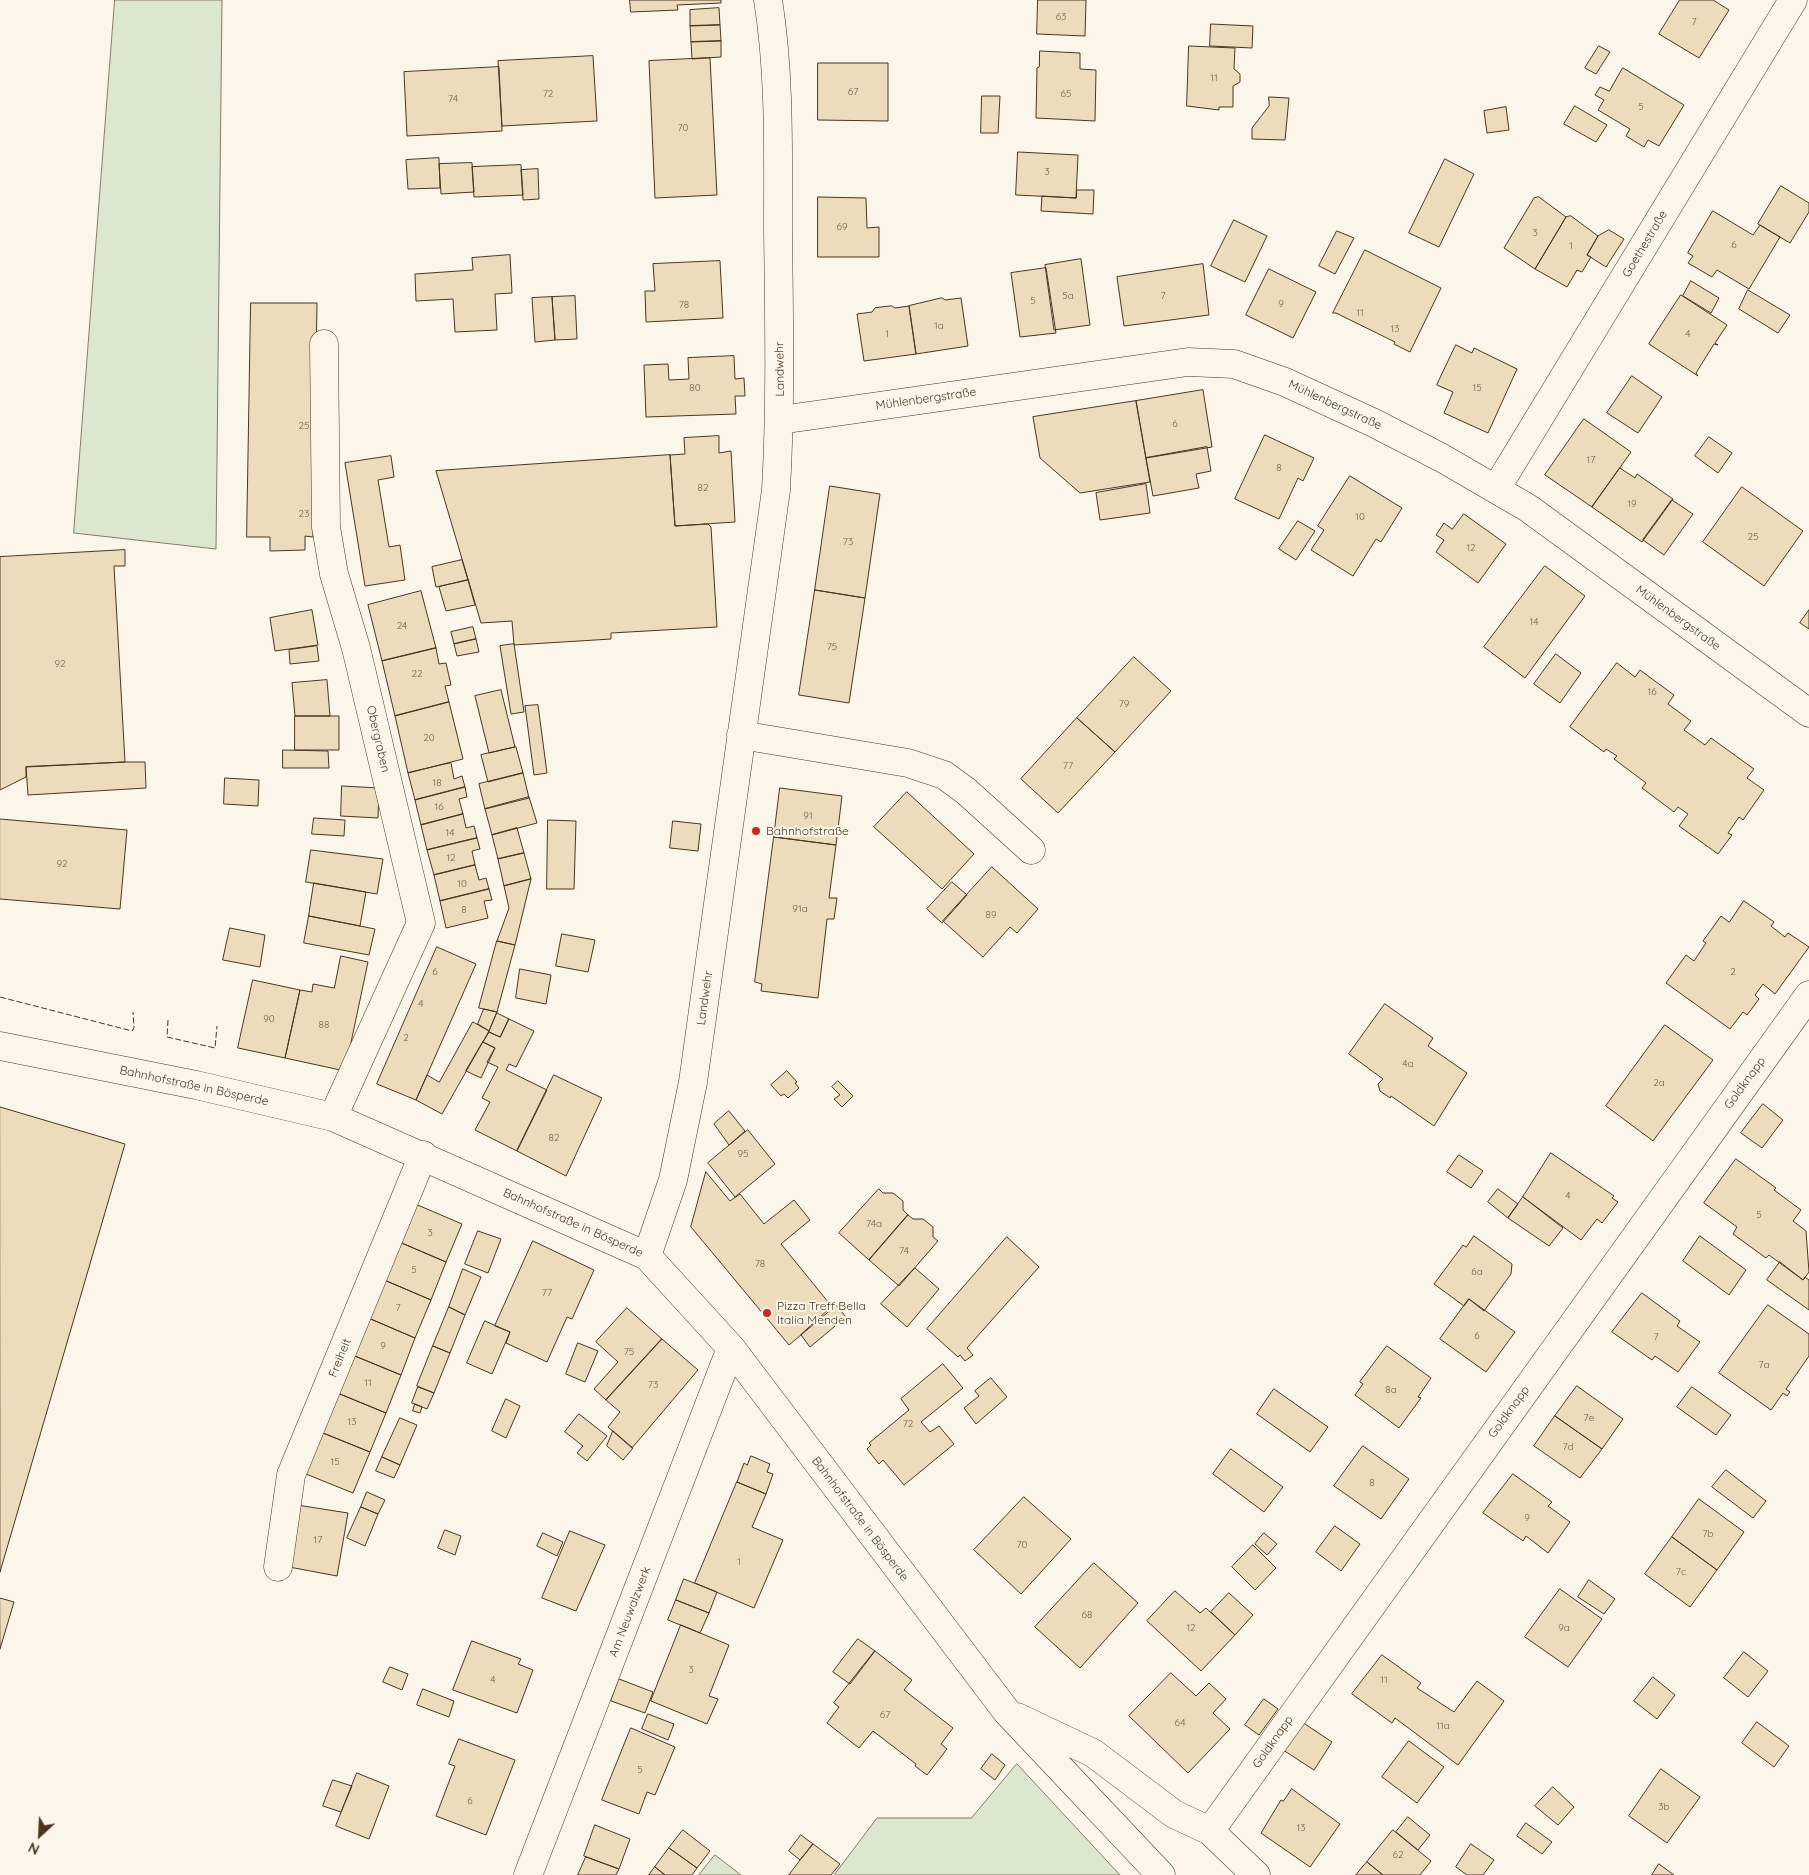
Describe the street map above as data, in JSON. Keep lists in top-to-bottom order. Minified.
{"streets":{"street":["Goethestraße","Landwehr","Mühlenbergstraße","Obergraben","Goldknapp","Bahnhofstraße in Bösperde","Freiheit","Am Neuwalzwerk"]},"crossings":[["Goethestraße","Mühlenbergstraße"],["Landwehr","Mühlenbergstraße"],["Landwehr","Bahnhofstraße in Bösperde"],["Obergraben","Bahnhofstraße in Bösperde"],["Goldknapp","Bahnhofstraße in Bösperde"],["Bahnhofstraße in Bösperde","Freiheit"],["Bahnhofstraße in Bösperde","Am Neuwalzwerk"]],"places":["Bahnhofstraße","Pizza Treff Bella Italia Menden"],"house_numbers":["63","7","11","67","72","65","74","5","70","3","69","3","6","1","5a","7","5","9","78","11","1a","13","1","4","80","15","6","25","17","8","82","19","23","10","25","73","12","14","24","75","92","22","16","79","20","77","18","16","91","14","12","92","10","91a","8","89","6","2","4","90","88","2","4a","2a","82","95","4","5","74a","3","74","78","5","6a","77","7","6","7","9","75","7a","11","73","8a","7e","13","72","7d","15","8","9","7b","17","70","1","7c","68","12","9a","3","4","11","67","64","11a","5","6","3b","13","62"],"north":"bottom left"}
